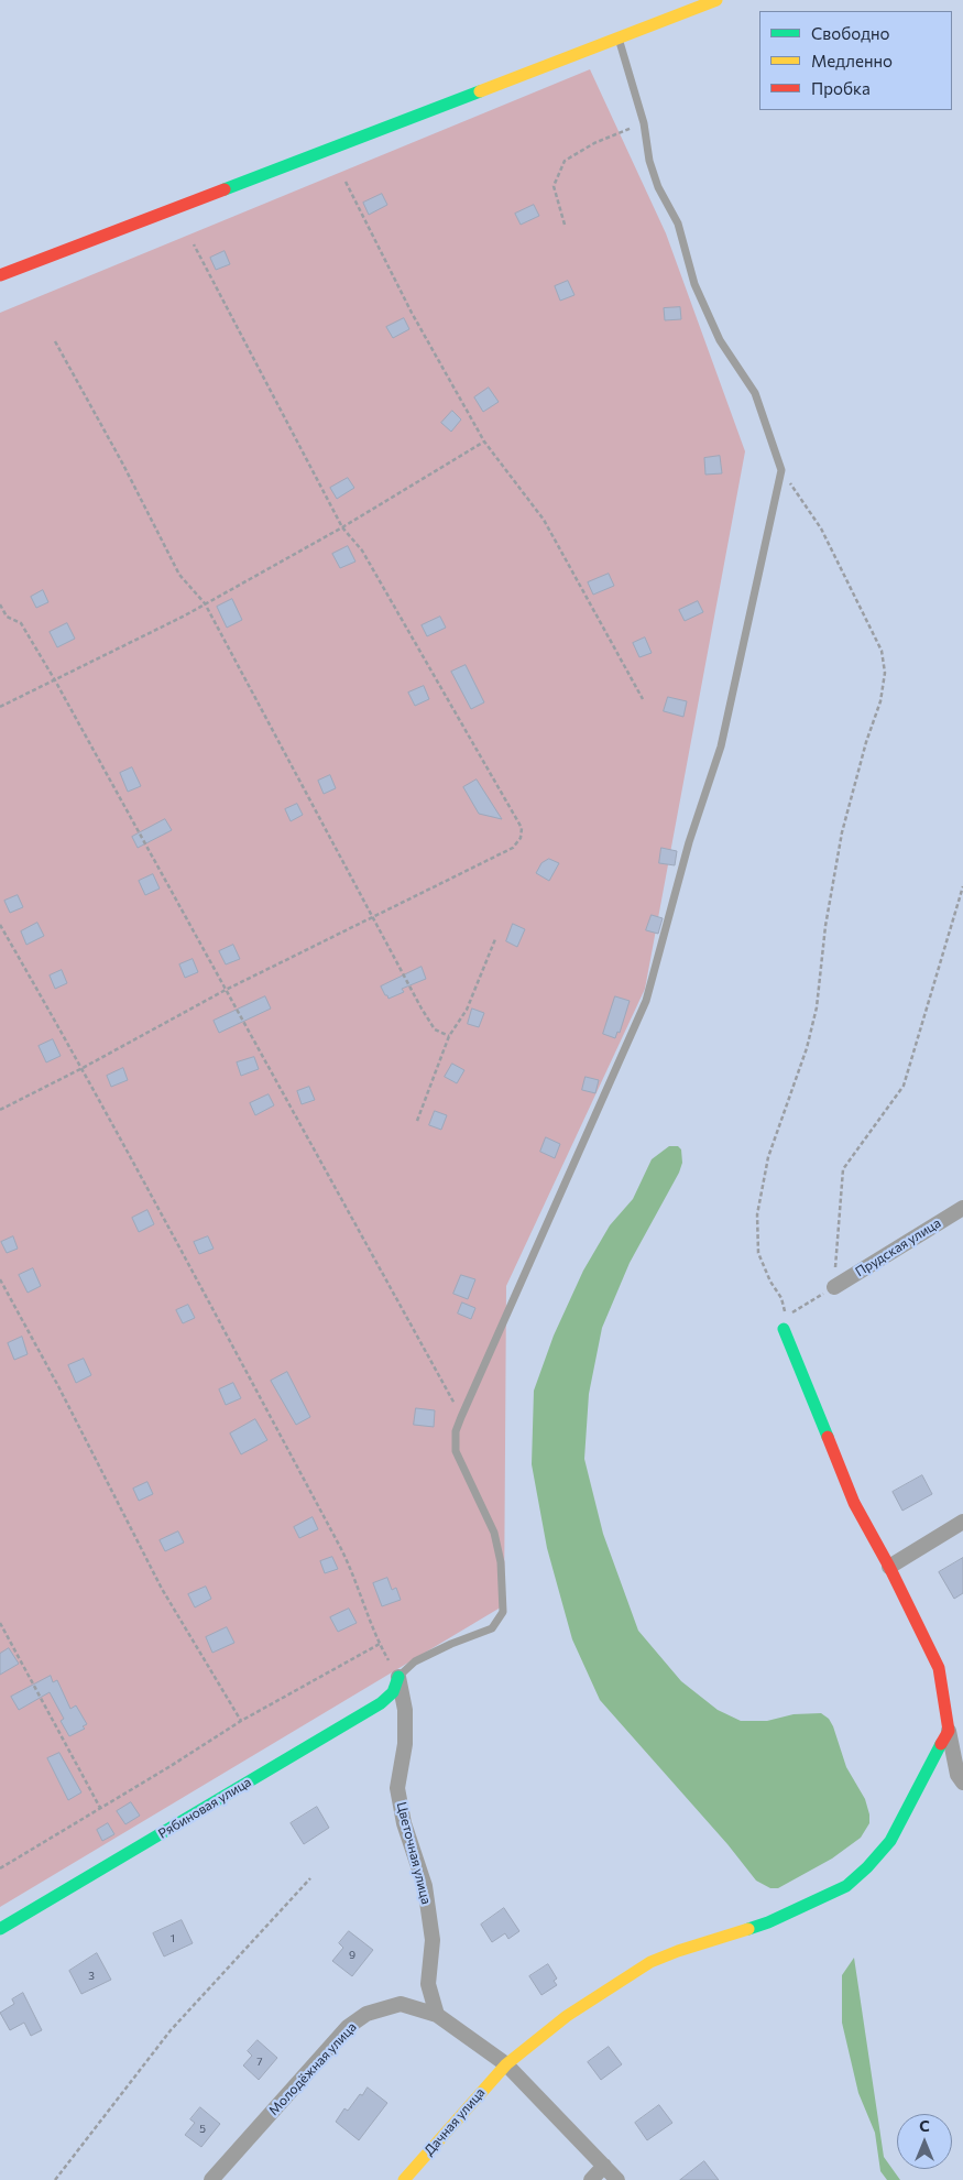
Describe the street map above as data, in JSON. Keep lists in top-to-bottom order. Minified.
{"streets":{"main road":["Рябиновая улица","Дачная улица"],"street":["Прудская улица","Цветочная улица","Молодёжная улица"]},"crossings":[["Рябиновая улица","Цветочная улица"],["Цветочная улица","Молодёжная улица"]],"house_numbers":["1","9","3","7","5"],"legend":["Свободно","Медленно","Пробка"],"north":"top"}
